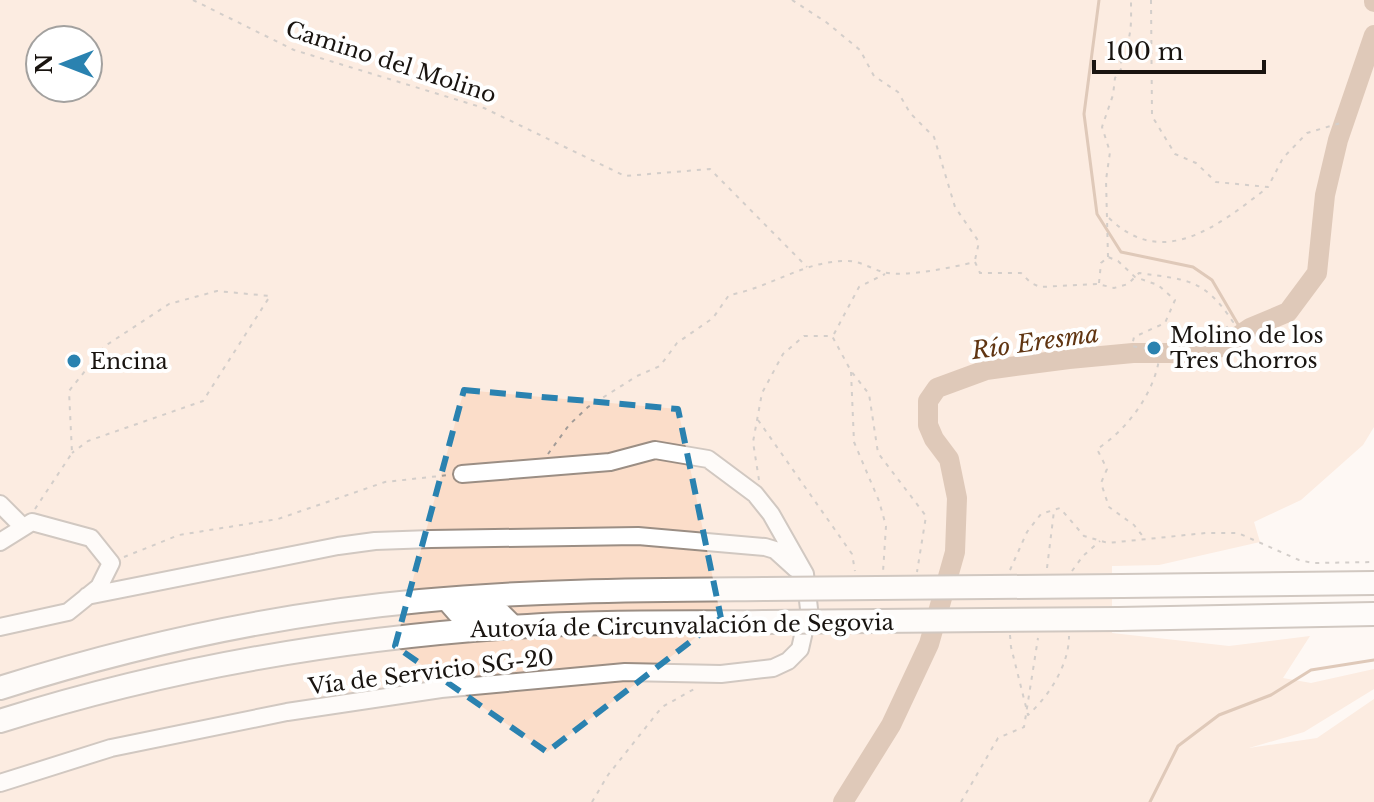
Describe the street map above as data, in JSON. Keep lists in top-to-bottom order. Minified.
{"streets":{"highway":["Autovía de Circunvalación de Segovia"],"street":["Vía de Servicio SG-20"],"path":["Camino del Molino"]},"water":["Río Eresma"],"places":["Molino de los Tres Chorros","Encina"],"scale_bar":"100 m","north":"left"}
